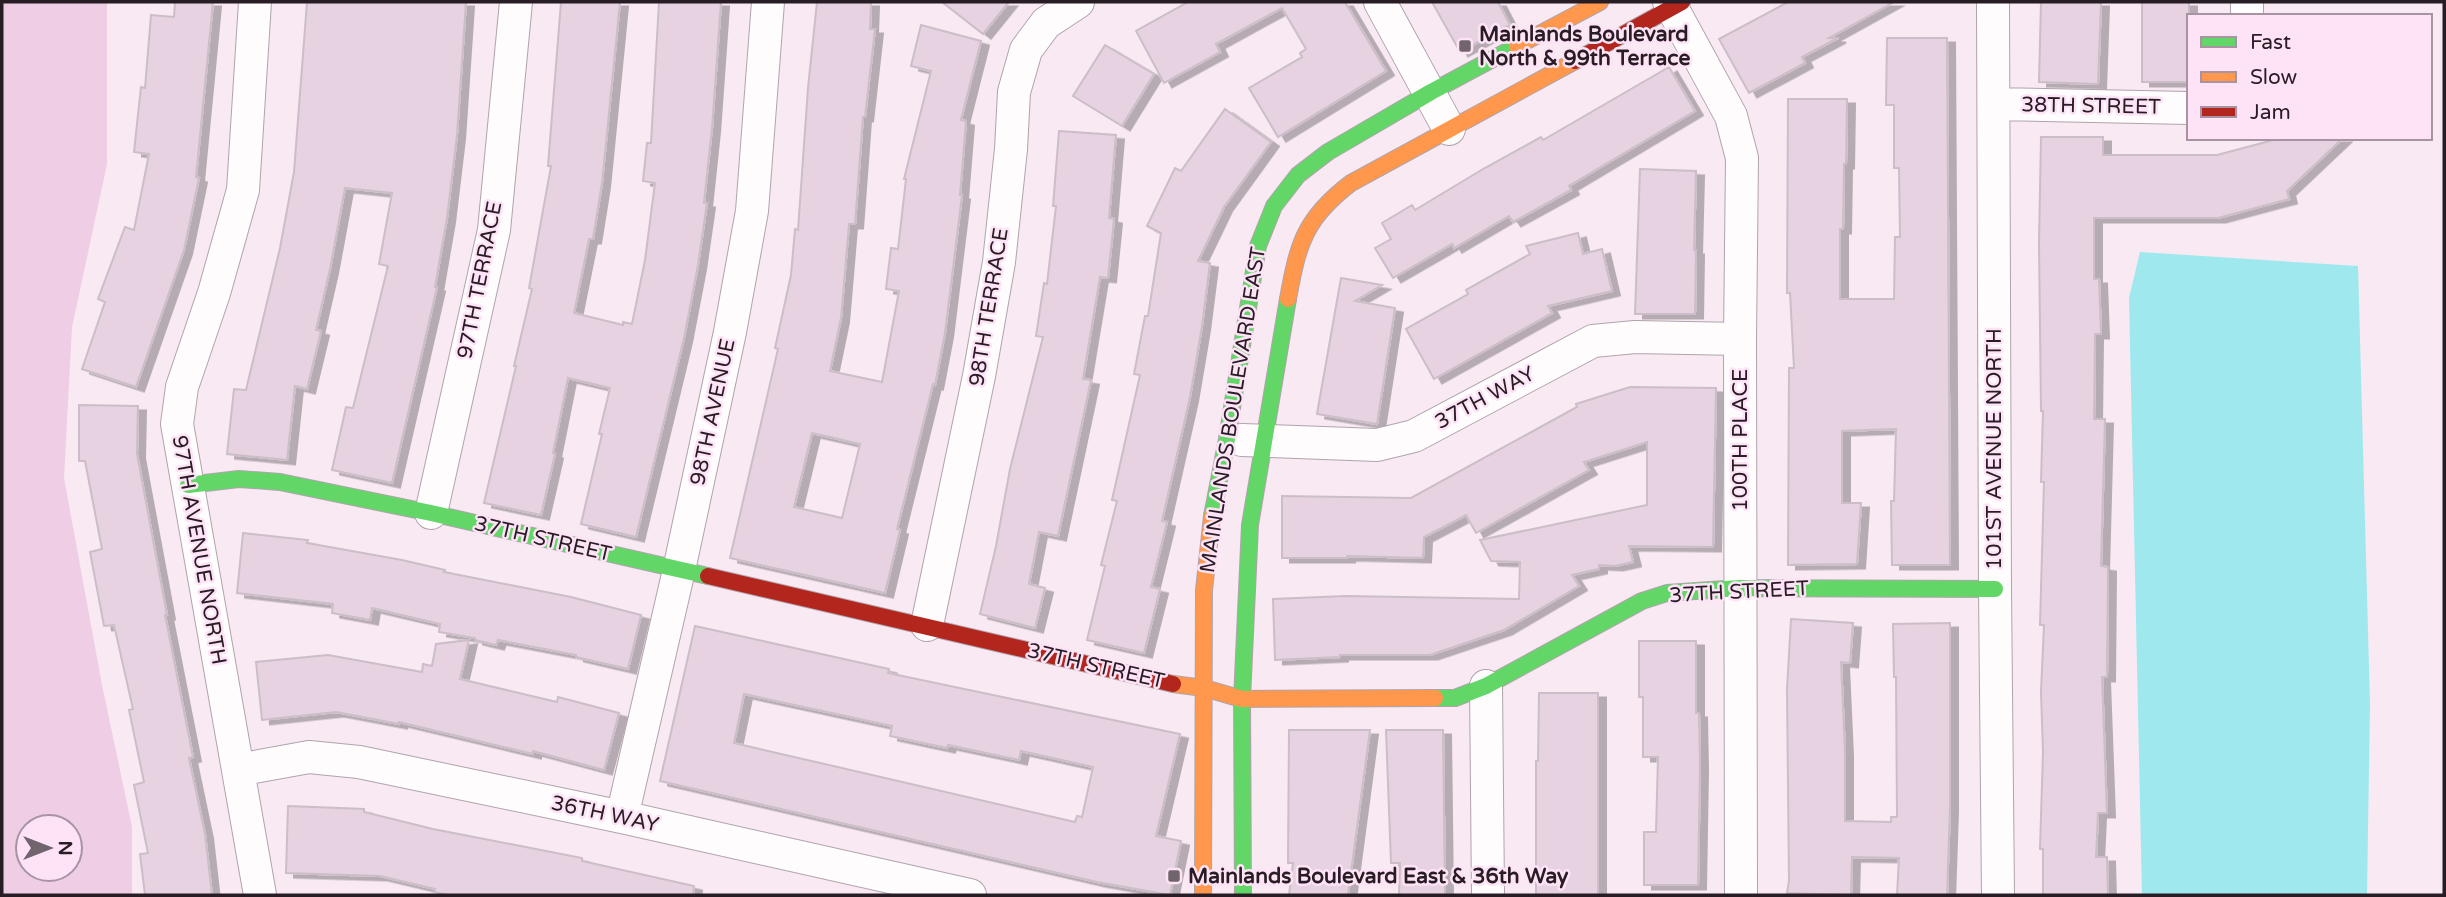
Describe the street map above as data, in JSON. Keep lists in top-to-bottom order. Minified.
{"streets":{"street":["38TH STREET","97TH TERRACE","98TH TERRACE","37TH WAY","MAINLANDS BOULEVARD EAST","98TH AVENUE","100TH PLACE","101ST AVENUE NORTH","37TH STREET","97TH AVENUE NORTH","36TH WAY"]},"crossings":[["38TH STREET","101ST AVENUE NORTH"],["97TH TERRACE","37TH STREET"],["98TH TERRACE","37TH STREET"],["37TH WAY","MAINLANDS BOULEVARD EAST"],["37TH WAY","100TH PLACE"],["MAINLANDS BOULEVARD EAST","37TH STREET"],["98TH AVENUE","37TH STREET"],["98TH AVENUE","36TH WAY"],["100TH PLACE","37TH STREET"],["101ST AVENUE NORTH","37TH STREET"],["37TH STREET","97TH AVENUE NORTH"],["97TH AVENUE NORTH","36TH WAY"]],"places":{"transit":["Mainlands Boulevard North & 99th Terrace","Mainlands Boulevard East & 36th Way"]},"legend":["Fast","Slow","Jam"],"north":"right"}
